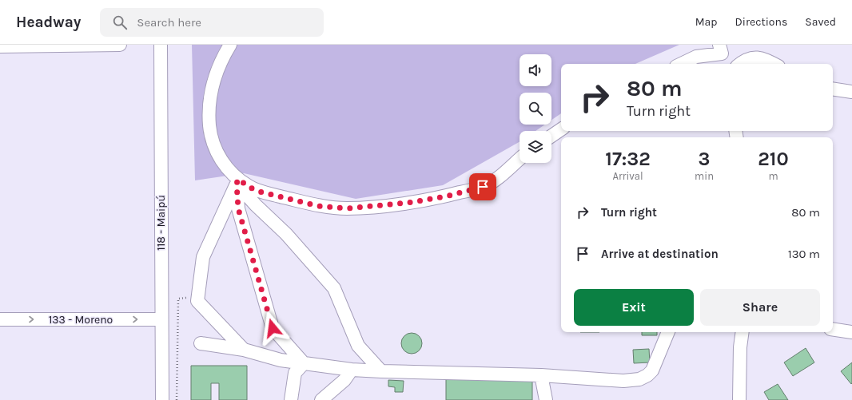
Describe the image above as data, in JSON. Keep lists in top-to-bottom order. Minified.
{"streets":{"street":["118 - Maipú","133 - Moreno"]},"crossings":[["118 - Maipú","133 - Moreno"]],"one_way":["133 - Moreno"],"page":{"header":"Headway","search":"Search here","nav":["Map","Directions","Saved"],"turn":["80 m","Turn right"],"eta":["17:32","Arrival","3","min","210","m"],"list":[{"name":"Turn right","value":"80 m"},{"name":"Arrive at destination","value":"130 m"}],"buttons":["Exit","Share"]}}
